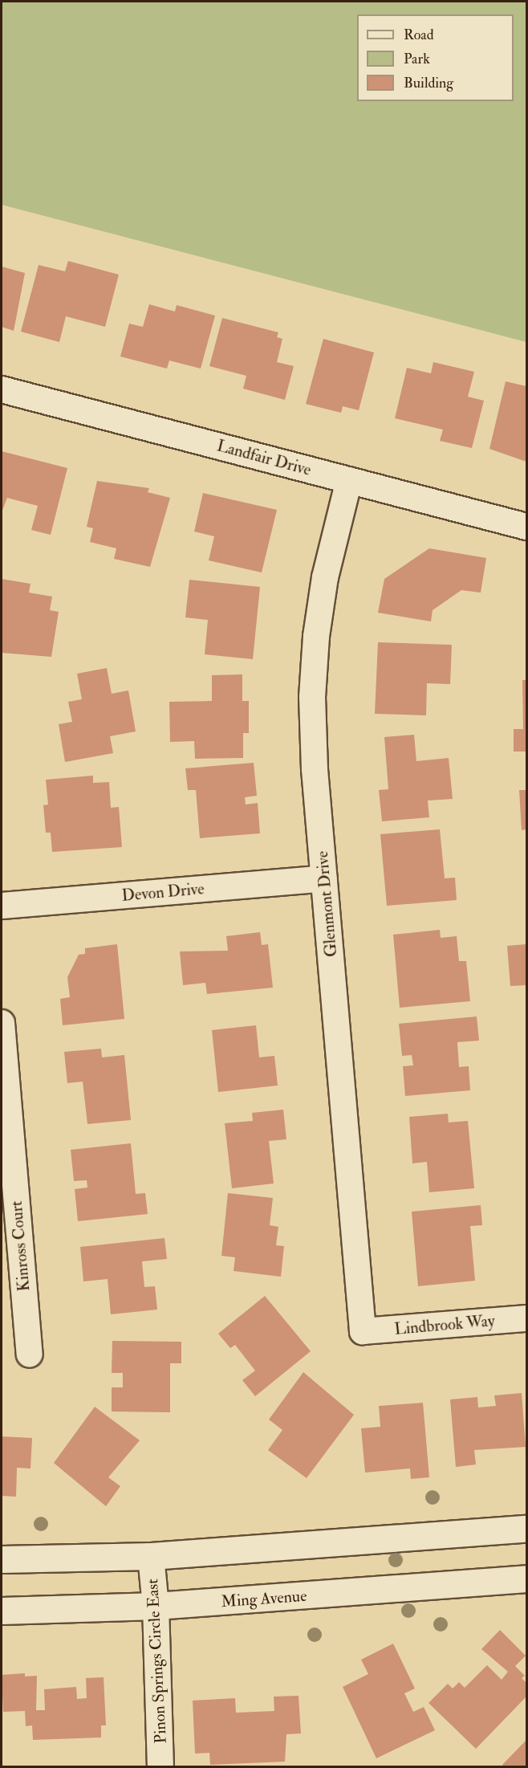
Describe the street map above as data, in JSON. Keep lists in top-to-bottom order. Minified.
{"streets":{"main road":["Ming Avenue"],"street":["Landfair Drive","Devon Drive","Glenmont Drive","Kinross Court","Lindbrook Way","Pinon Springs Circle East"]},"crossings":[["Landfair Drive","Glenmont Drive"],["Devon Drive","Glenmont Drive"],["Glenmont Drive","Lindbrook Way"],["Ming Avenue","Pinon Springs Circle East"]],"legend":["Road","Park","Building"]}
